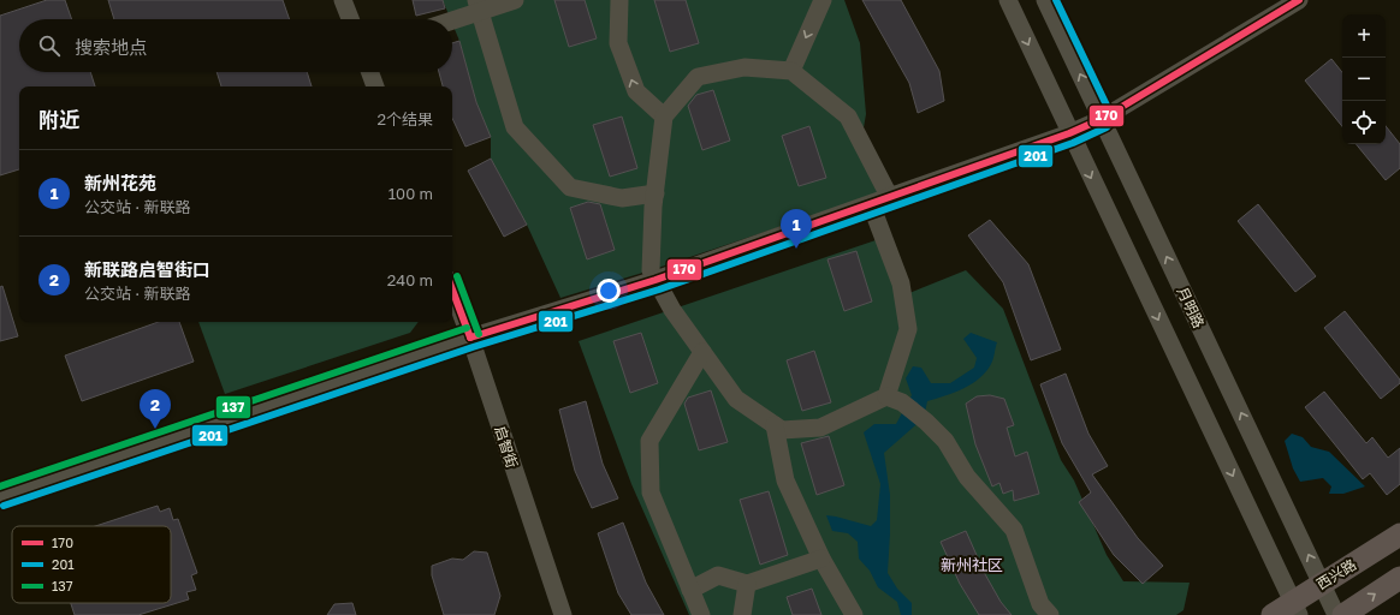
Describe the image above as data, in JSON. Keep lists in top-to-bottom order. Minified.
{"streets":{"main road":["西兴路"],"street":["月明路","启智街"]},"crossings":[["月明路","西兴路"]],"districts":["新州社区"],"lines":["transit line 170","transit line 201","transit line 137"],"legend":["170","201","137"],"page":{"map_buttons":["+","−"],"search":"搜索地点","heading":["附近","2个结果"],"list":[{"mark":"1","name":"新州花苑","note":"公交站 · 新联路","value":"100 m"},{"mark":"2","name":"新联路启智街口","note":"公交站 · 新联路","value":"240 m"}],"pins":["1","2"]}}
